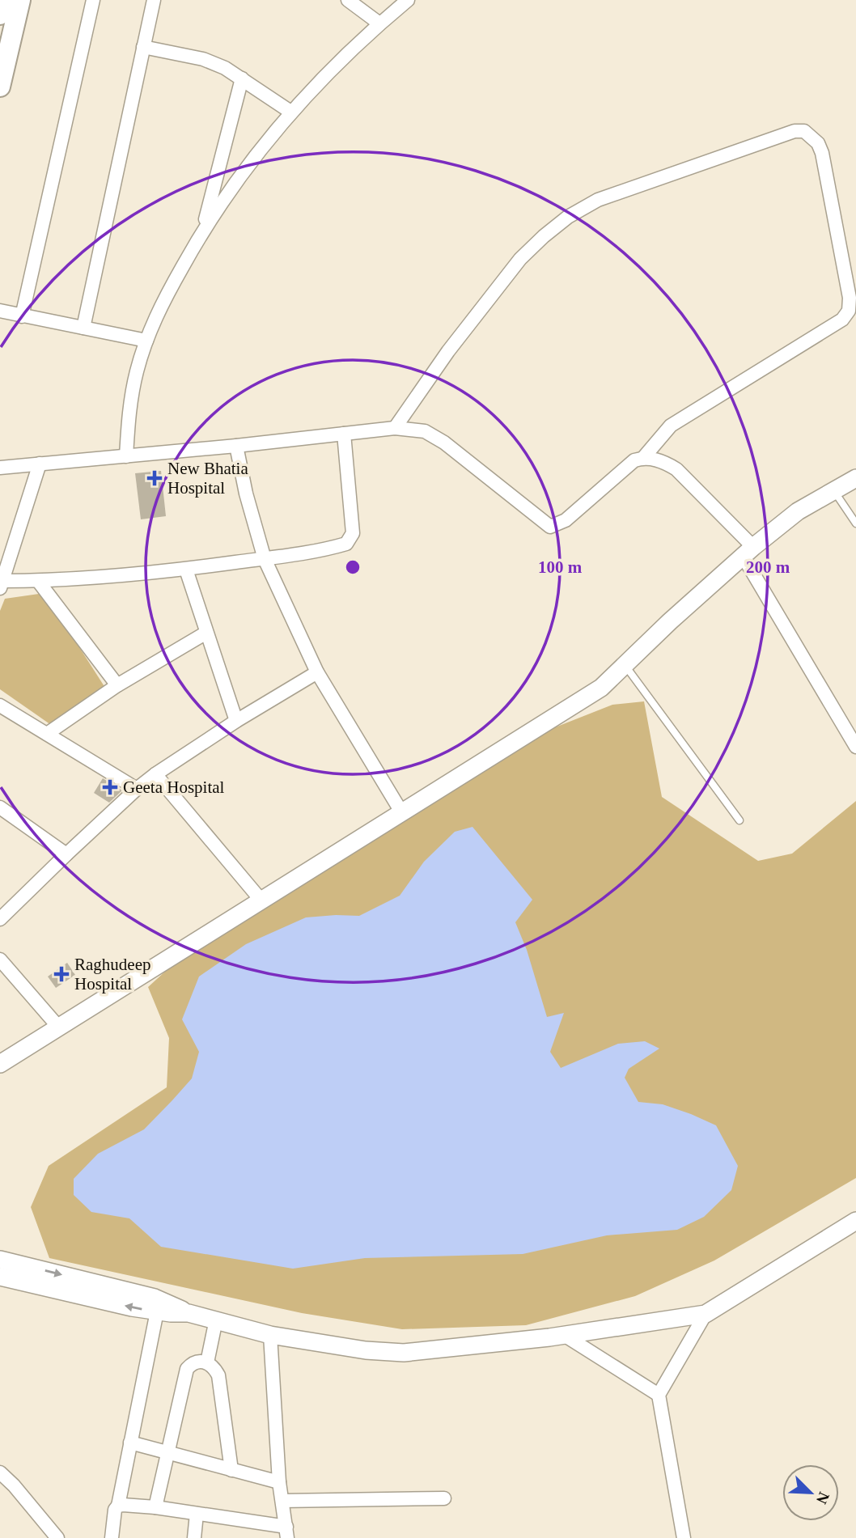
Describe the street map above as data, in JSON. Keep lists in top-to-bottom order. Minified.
{"places":{"health":["New Bhatia Hospital","Geeta Hospital","Raghudeep Hospital"]},"north":"bottom right","rings":["100 m","200 m"]}
